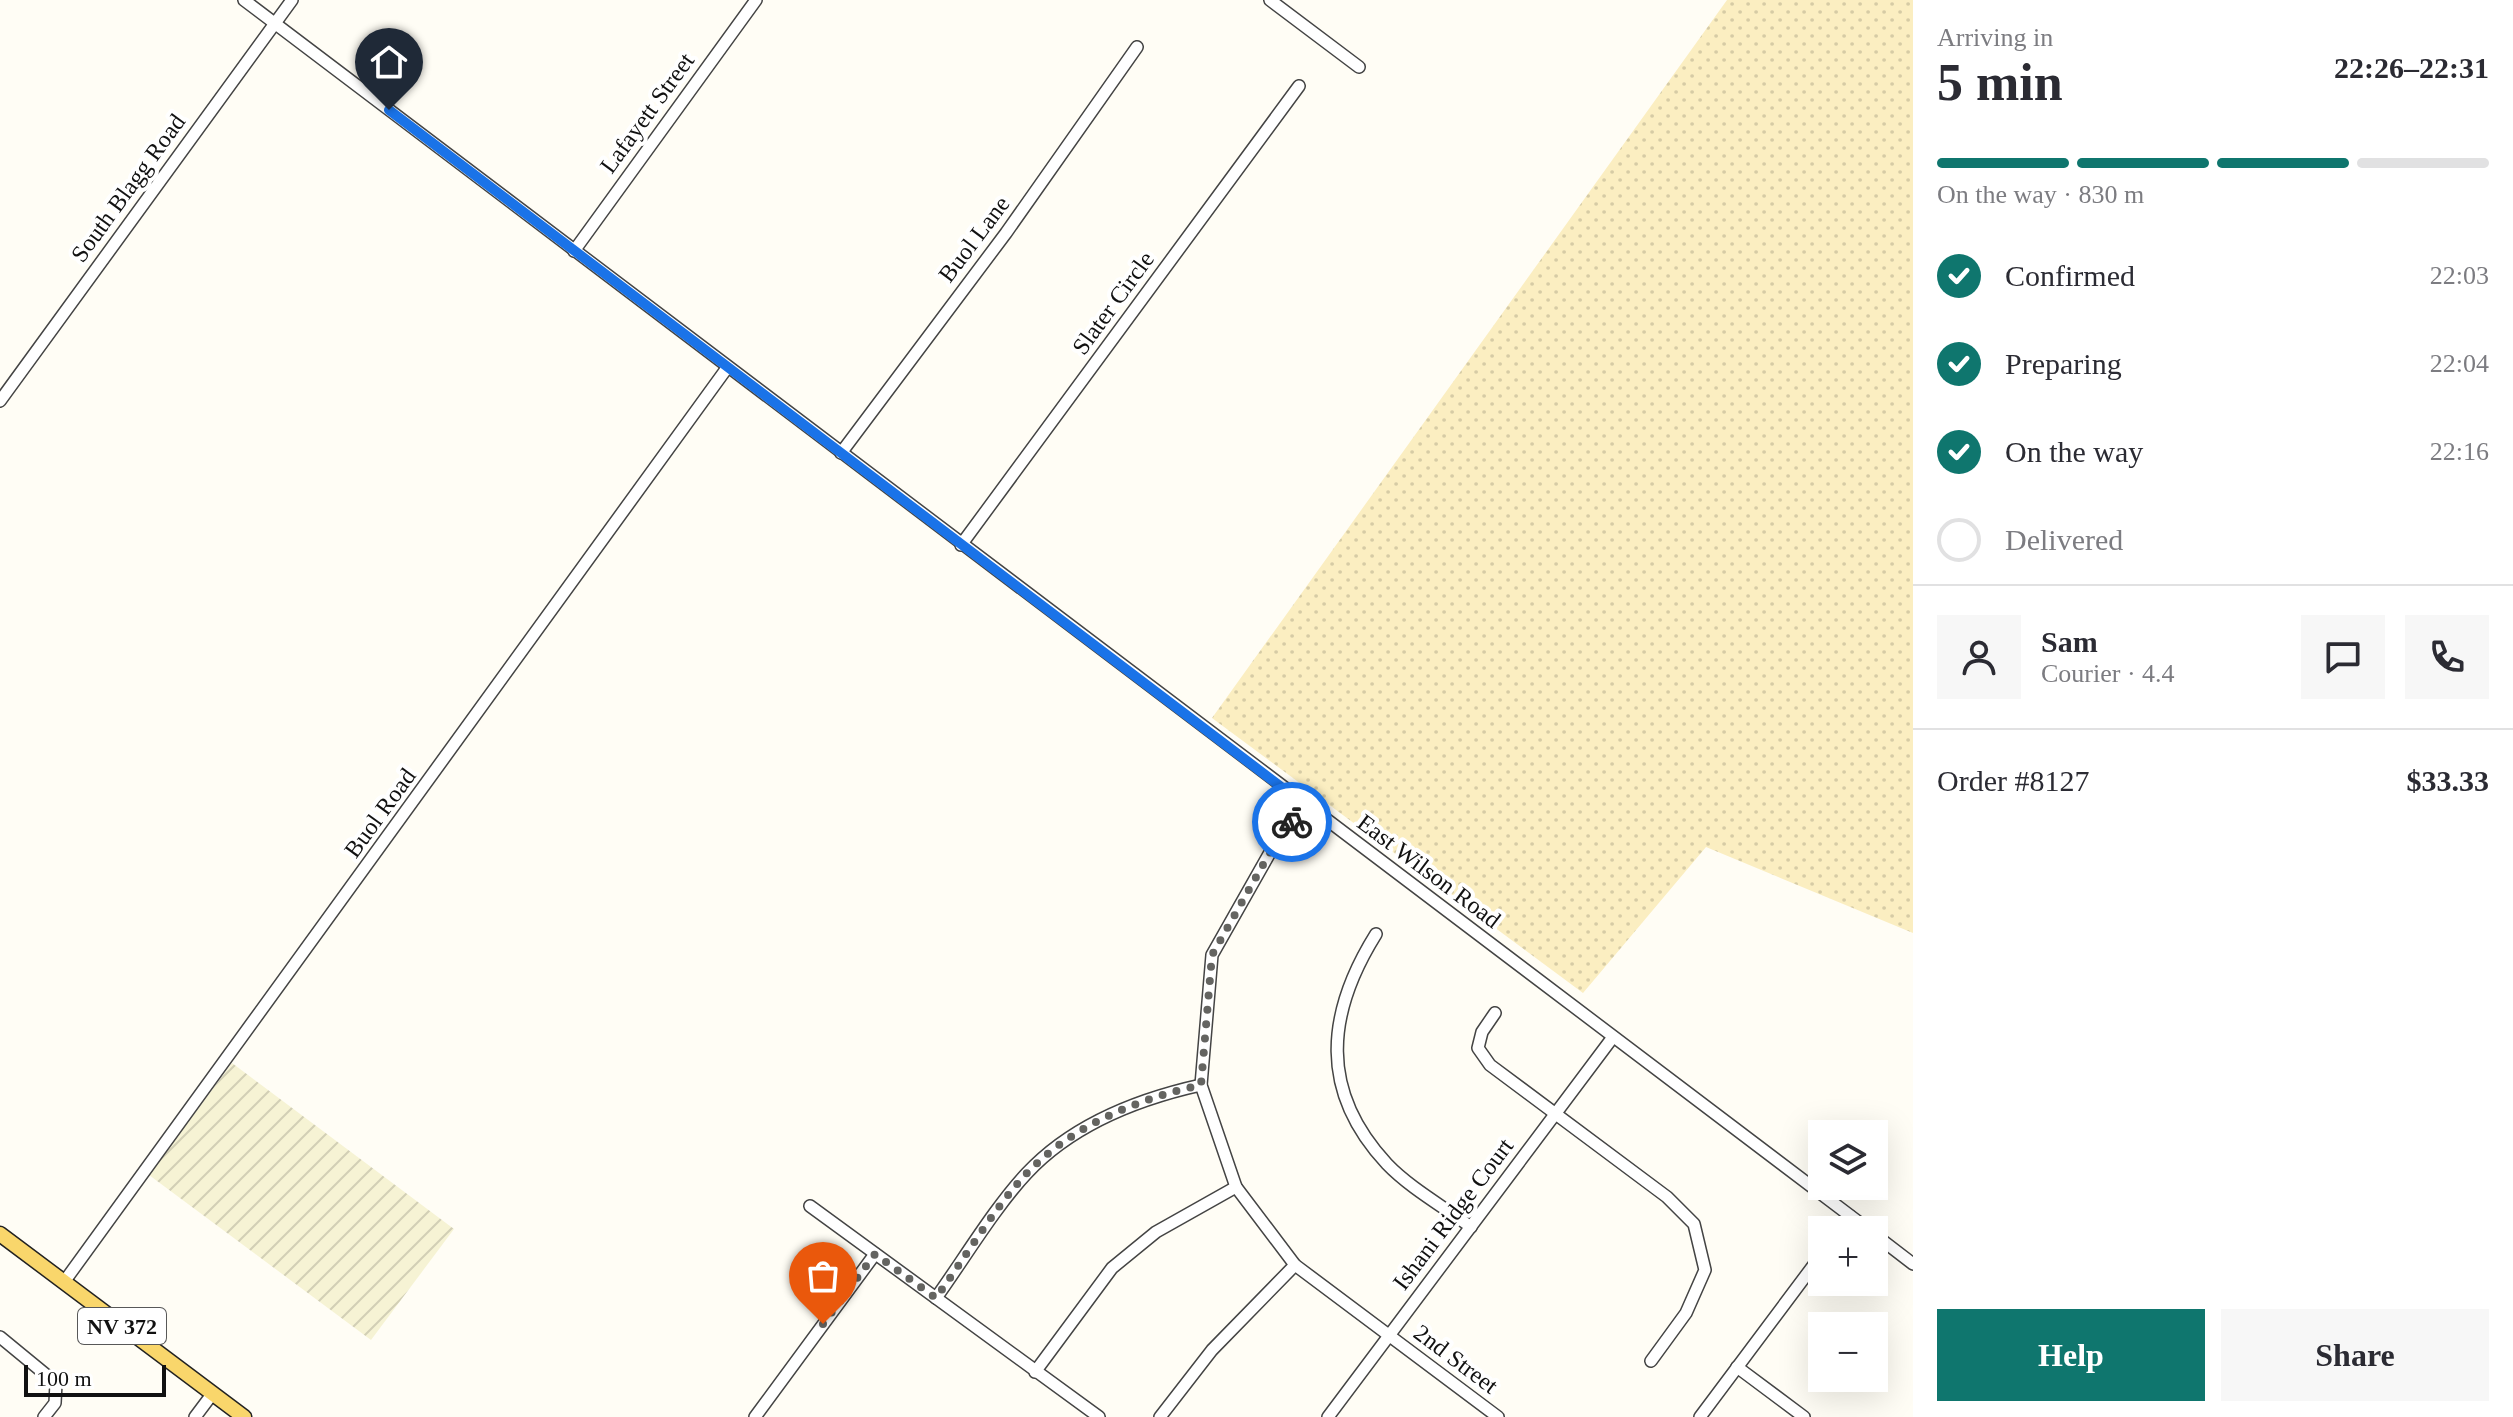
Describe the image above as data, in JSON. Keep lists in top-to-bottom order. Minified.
{"streets":{"main road":["NV 372"],"street":["Lafayett Street","South Blagg Road","Buol Lane","Slater Circle","Buol Road","East Wilson Road","Ishani Ridge Court","2nd Street"]},"crossings":[["Lafayett Street","East Wilson Road"],["South Blagg Road","East Wilson Road"],["Buol Lane","East Wilson Road"],["Slater Circle","East Wilson Road"],["Buol Road","East Wilson Road"],["Buol Road","NV 372"],["East Wilson Road","Ishani Ridge Court"],["Ishani Ridge Court","2nd Street"]],"scale_bar":"100 m","page":{"heading":["5 min","Arriving in","22:26–22:31"],"panel":["Sam","Courier · 4.4","Order #8127","$33.33"],"bar":"On the way · 830 m","list":[["Confirmed","22:03"],["Preparing","22:04"],["On the way","22:16"],"Delivered"],"map_buttons":["+","−"],"buttons":["Help","Share"],"scale":"100 m"}}
